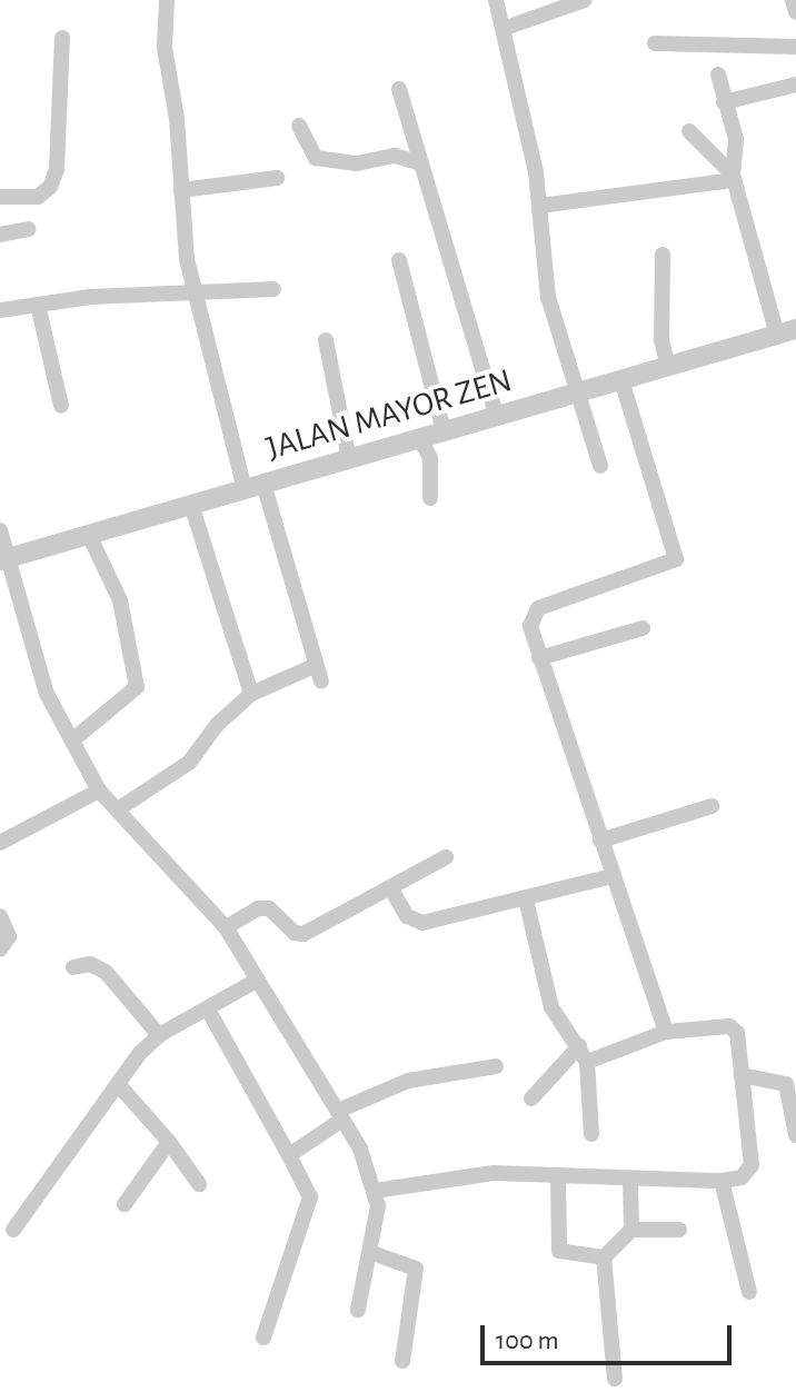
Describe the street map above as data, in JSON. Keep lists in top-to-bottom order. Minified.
{"streets":{"street":["JALAN MAYOR ZEN"]},"scale_bar":"100 m"}
